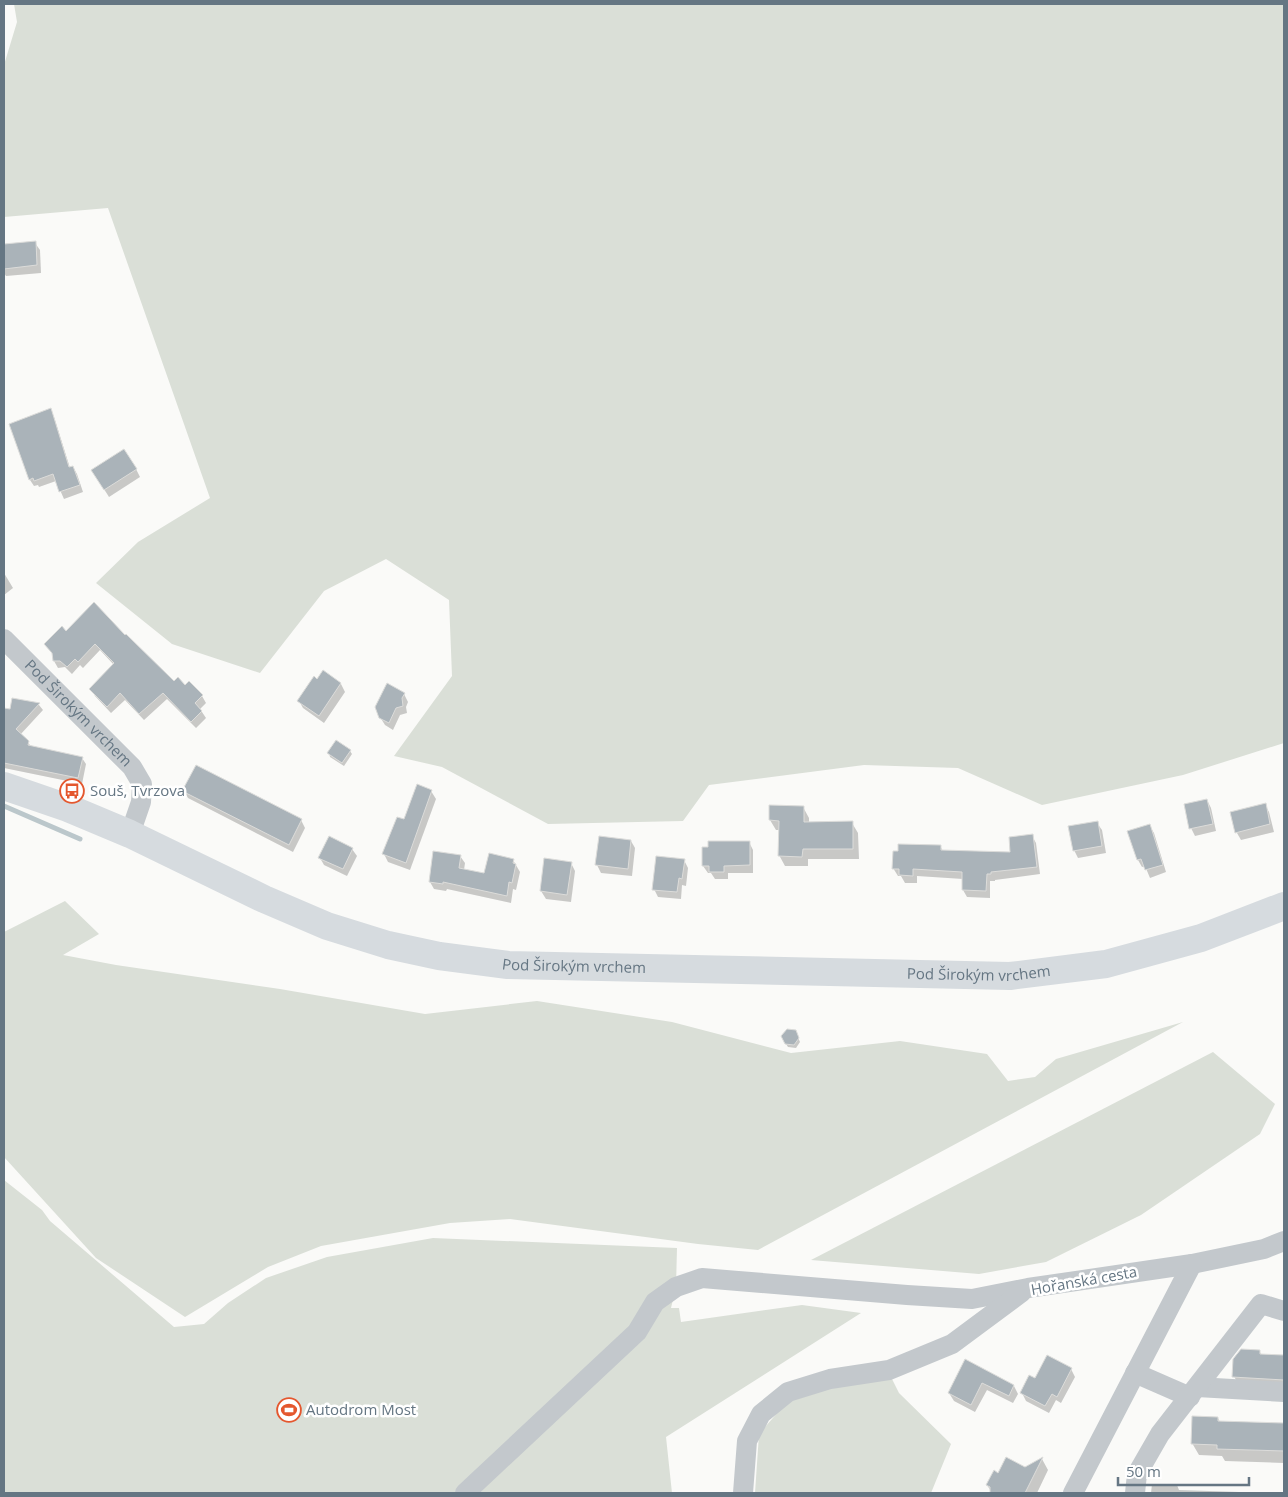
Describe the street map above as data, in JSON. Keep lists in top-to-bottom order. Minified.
{"streets":{"street":["Pod Širokým vrchem","Hořanská cesta"]},"places":{"bus stop":["Souš, Tvrzova"],"sports":["Autodrom Most"]},"scale_bar":"50 m"}
